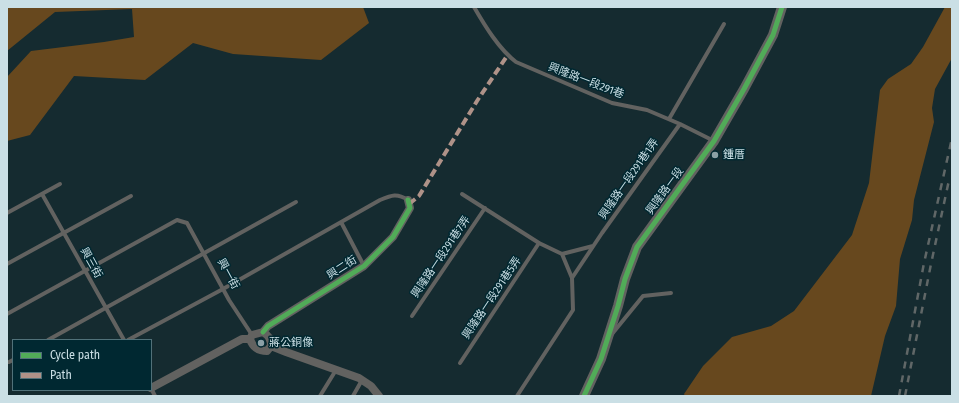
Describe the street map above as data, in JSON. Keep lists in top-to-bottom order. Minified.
{"streets":{"street":["興隆路一段","興二街"],"lane":["興隆路一段291巷","興隆路一段291巷1弄","興隆路一段291巷7弄","興三街","興一街","興隆路一段291巷5弄"]},"crossings":[["興隆路一段291巷","興隆路一段291巷1弄"],["興隆路一段291巷","興隆路一段"],["興三街","興一街"],["興二街","興一街"]],"places":["鍾厝","蔣公銅像"],"legend":["Cycle path","Path"]}
